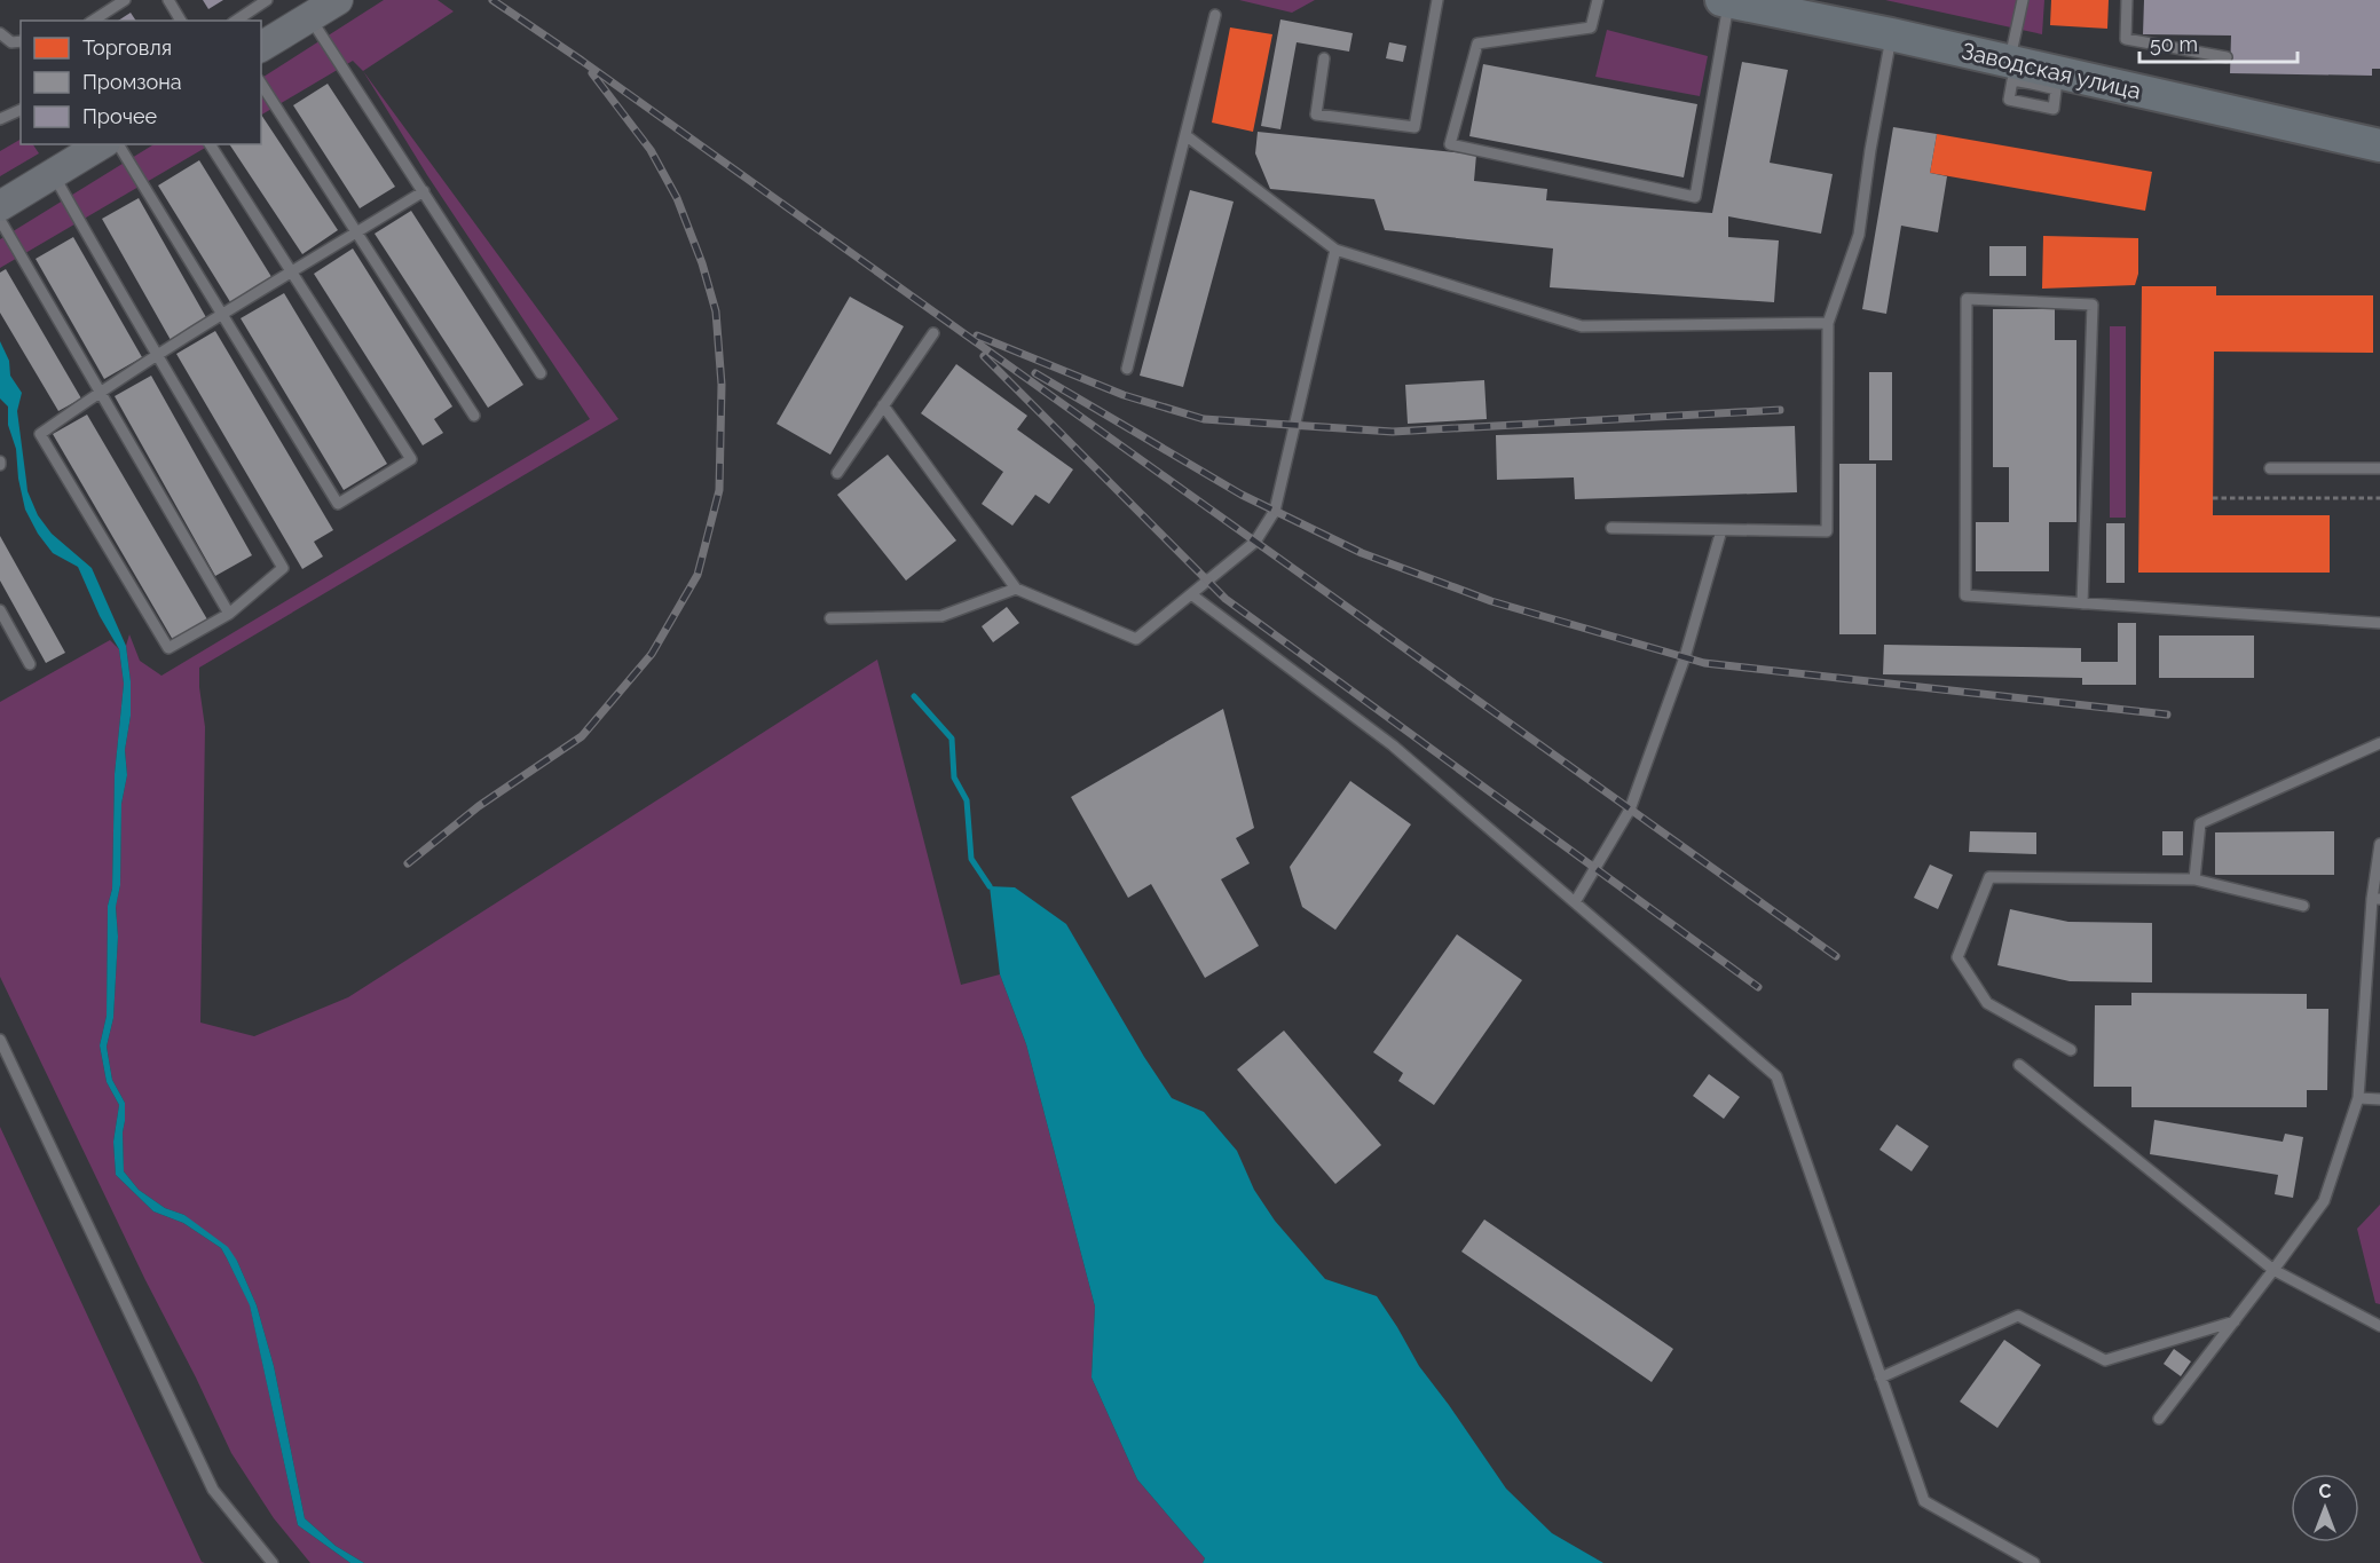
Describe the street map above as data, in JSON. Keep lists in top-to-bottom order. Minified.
{"streets":{"main road":["Заводская улица"]},"legend":["Торговля","Промзона","Прочее"],"scale_bar":"50 m","north":"top"}
